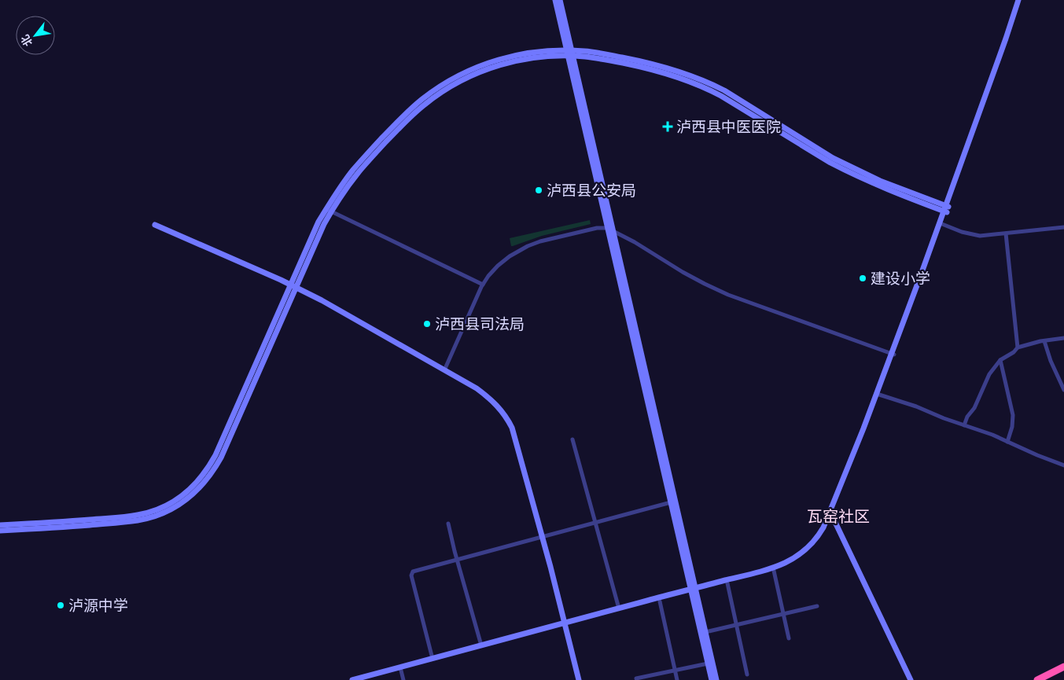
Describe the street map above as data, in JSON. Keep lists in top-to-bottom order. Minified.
{"districts":["瓦窑社区"],"places":{"health":["泸西县中医医院"],"other":["泸西县公安局","建设小学","泸西县司法局","泸源中学"]},"north":"bottom left"}
